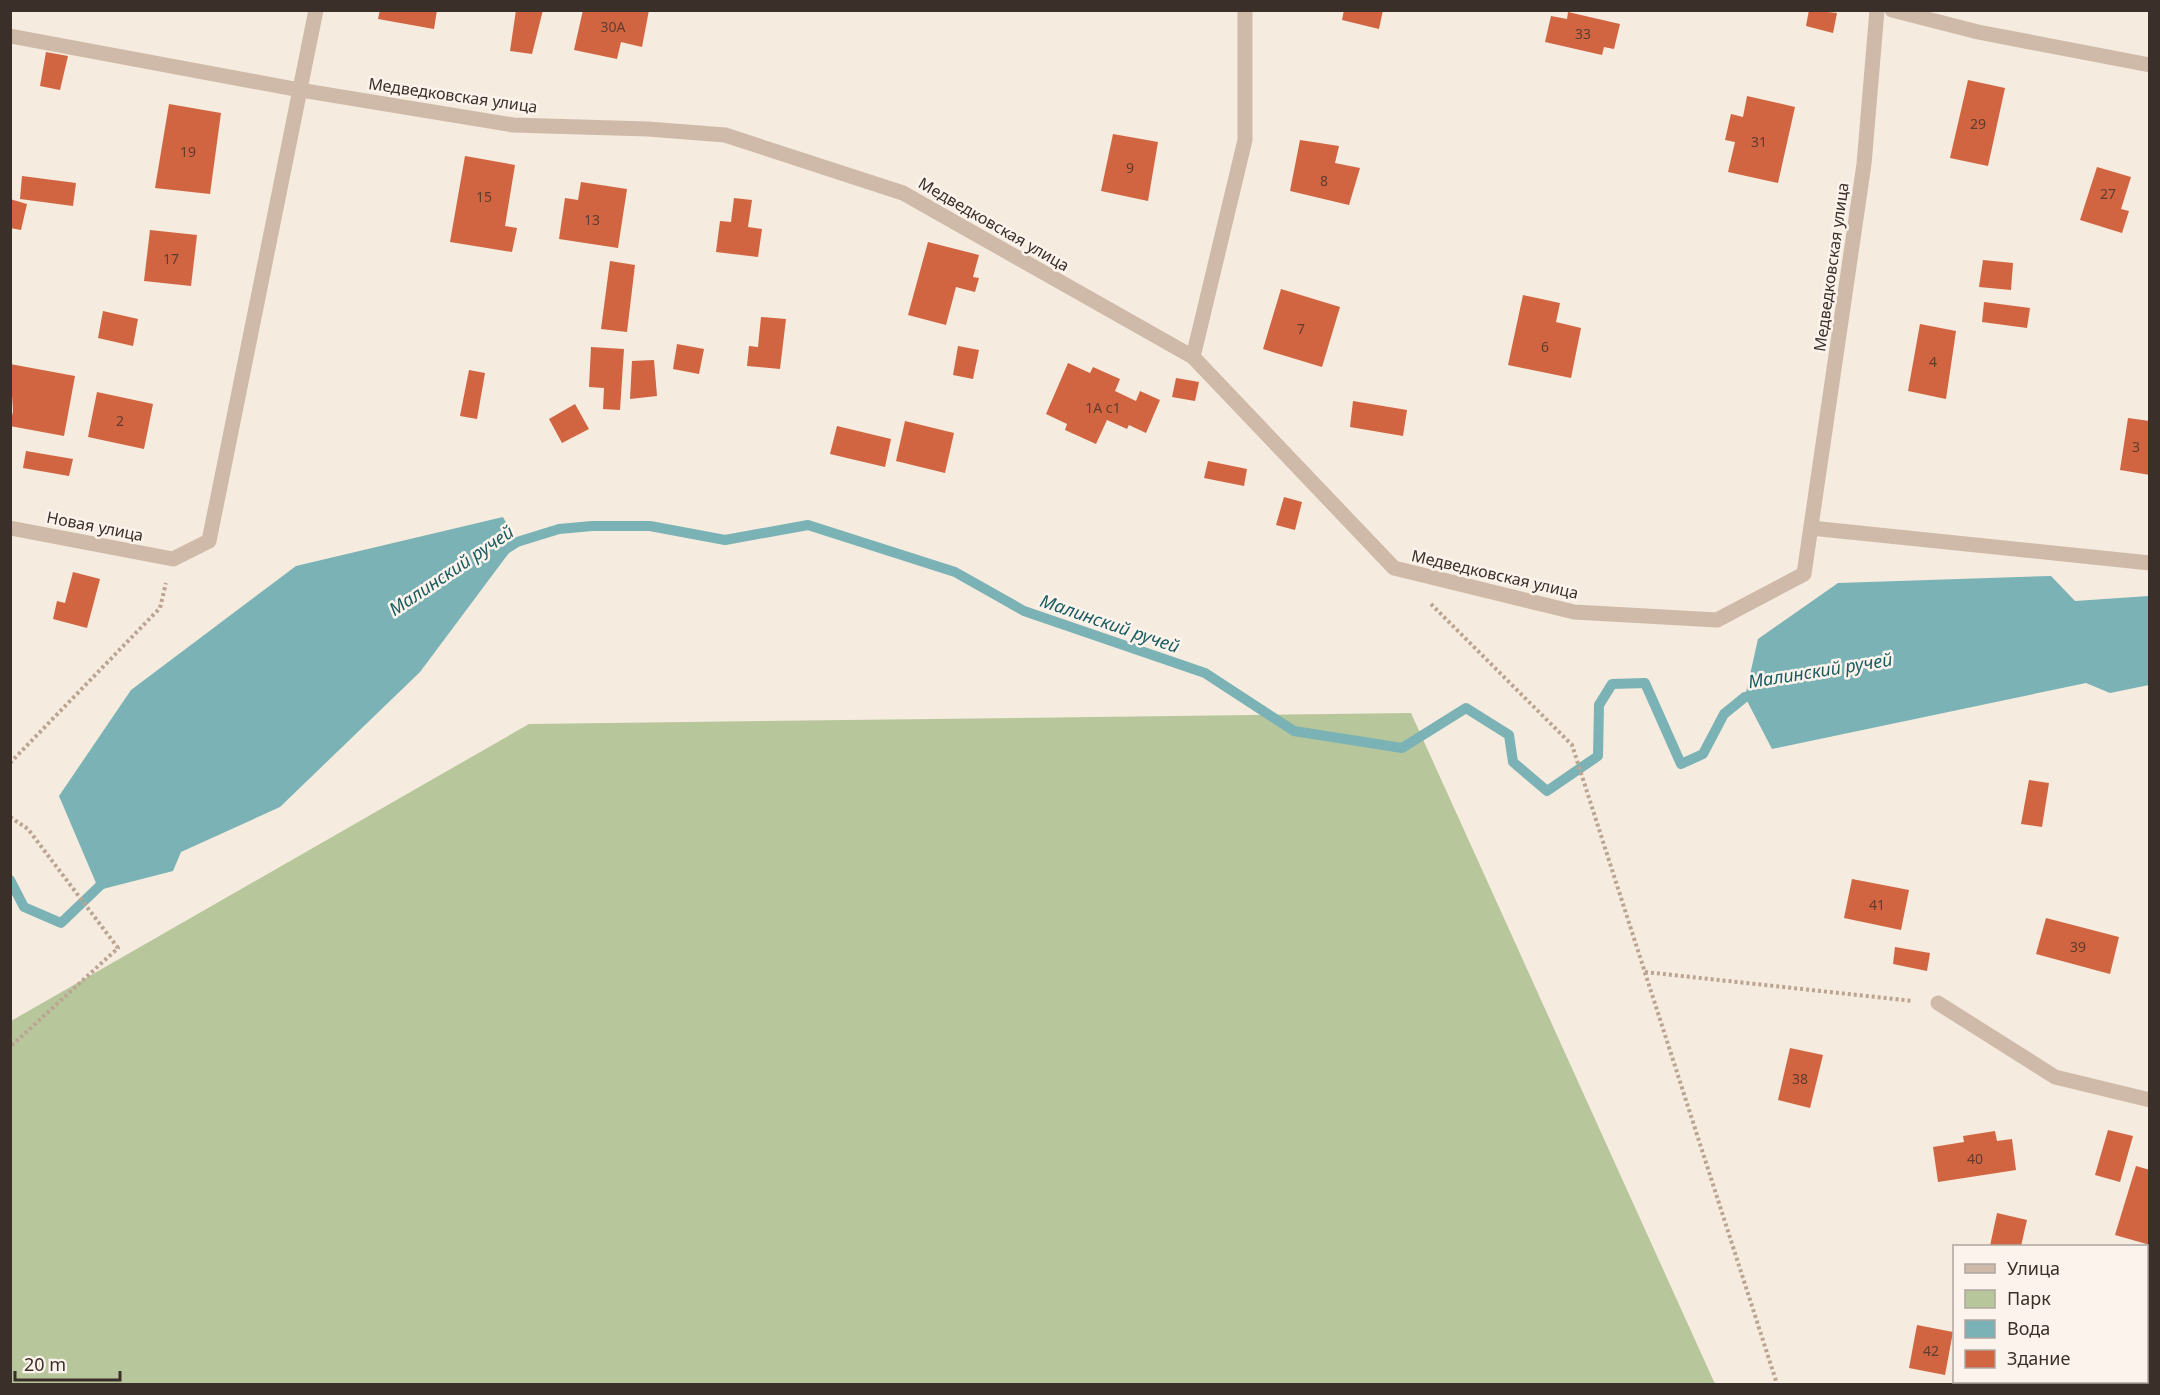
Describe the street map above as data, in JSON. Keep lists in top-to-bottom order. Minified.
{"streets":{"street":["Медведковская улица","Новая улица"]},"water":["Малинский ручей"],"house_numbers":["30А","33","29","31","19","9","8","27","15","13","17","7","6","4","1А с1","2","3","41","39","38","40","42"],"legend":["Улица","Парк","Вода","Здание"],"scale_bar":"20 m"}
